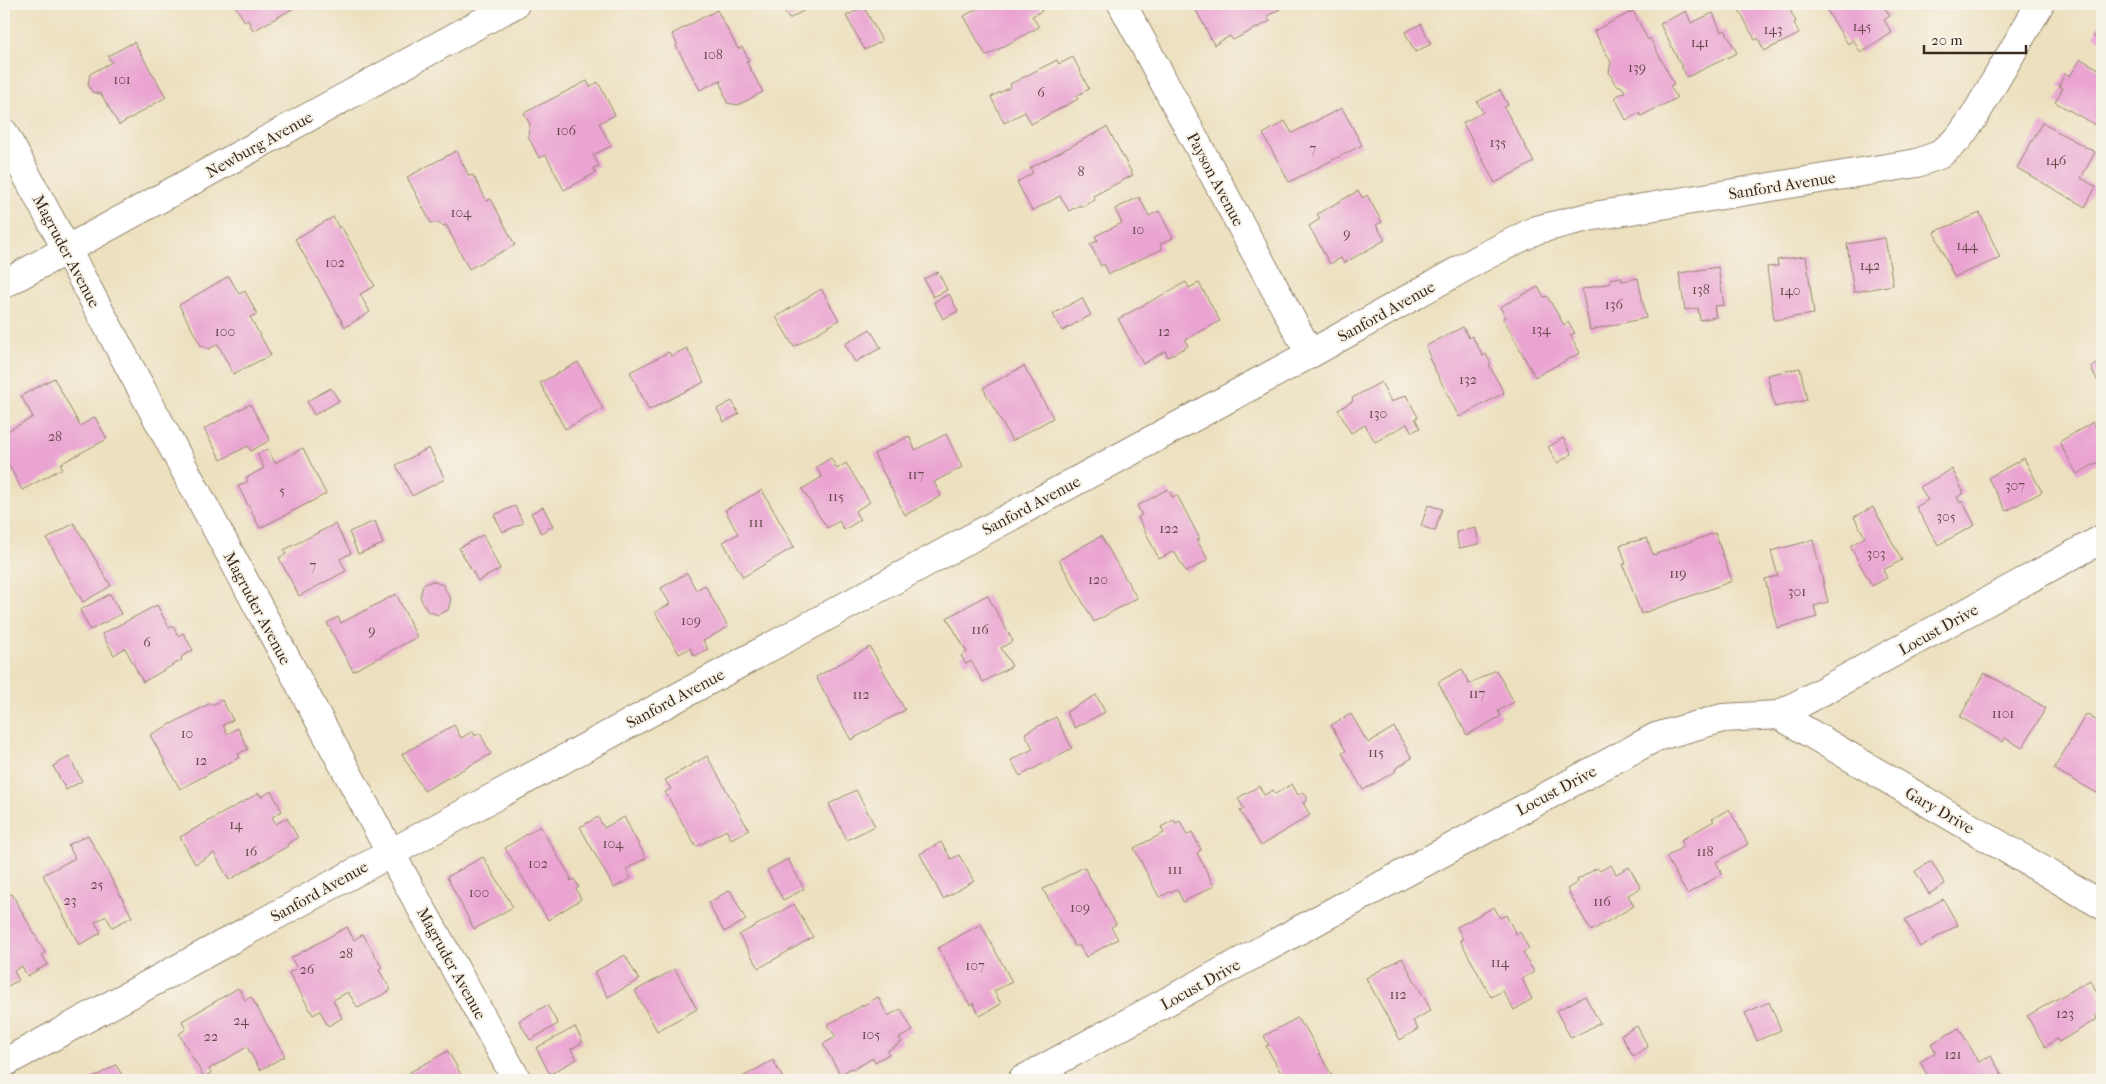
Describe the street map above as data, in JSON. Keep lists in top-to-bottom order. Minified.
{"streets":{"street":["Newburg Avenue","Payson Avenue","Sanford Avenue","Magruder Avenue","Locust Drive","Gary Drive"]},"crossings":[["Newburg Avenue","Magruder Avenue"],["Payson Avenue","Sanford Avenue"],["Sanford Avenue","Magruder Avenue"],["Locust Drive","Gary Drive"]],"house_numbers":["145","143","141","108","139","101","6","106","135","7","146","8","104","10","9","144","102","142","138","140","136","134","100","12","132","130","28","117","307","5","115","305","111","122","303","7","119","120","301","109","116","9","6","117","112","1101","10","115","12","14","104","16","118","102","111","25","100","23","116","109","28","114","107","26","112","123","24","105","22","121"],"scale_bar":"20 m"}
